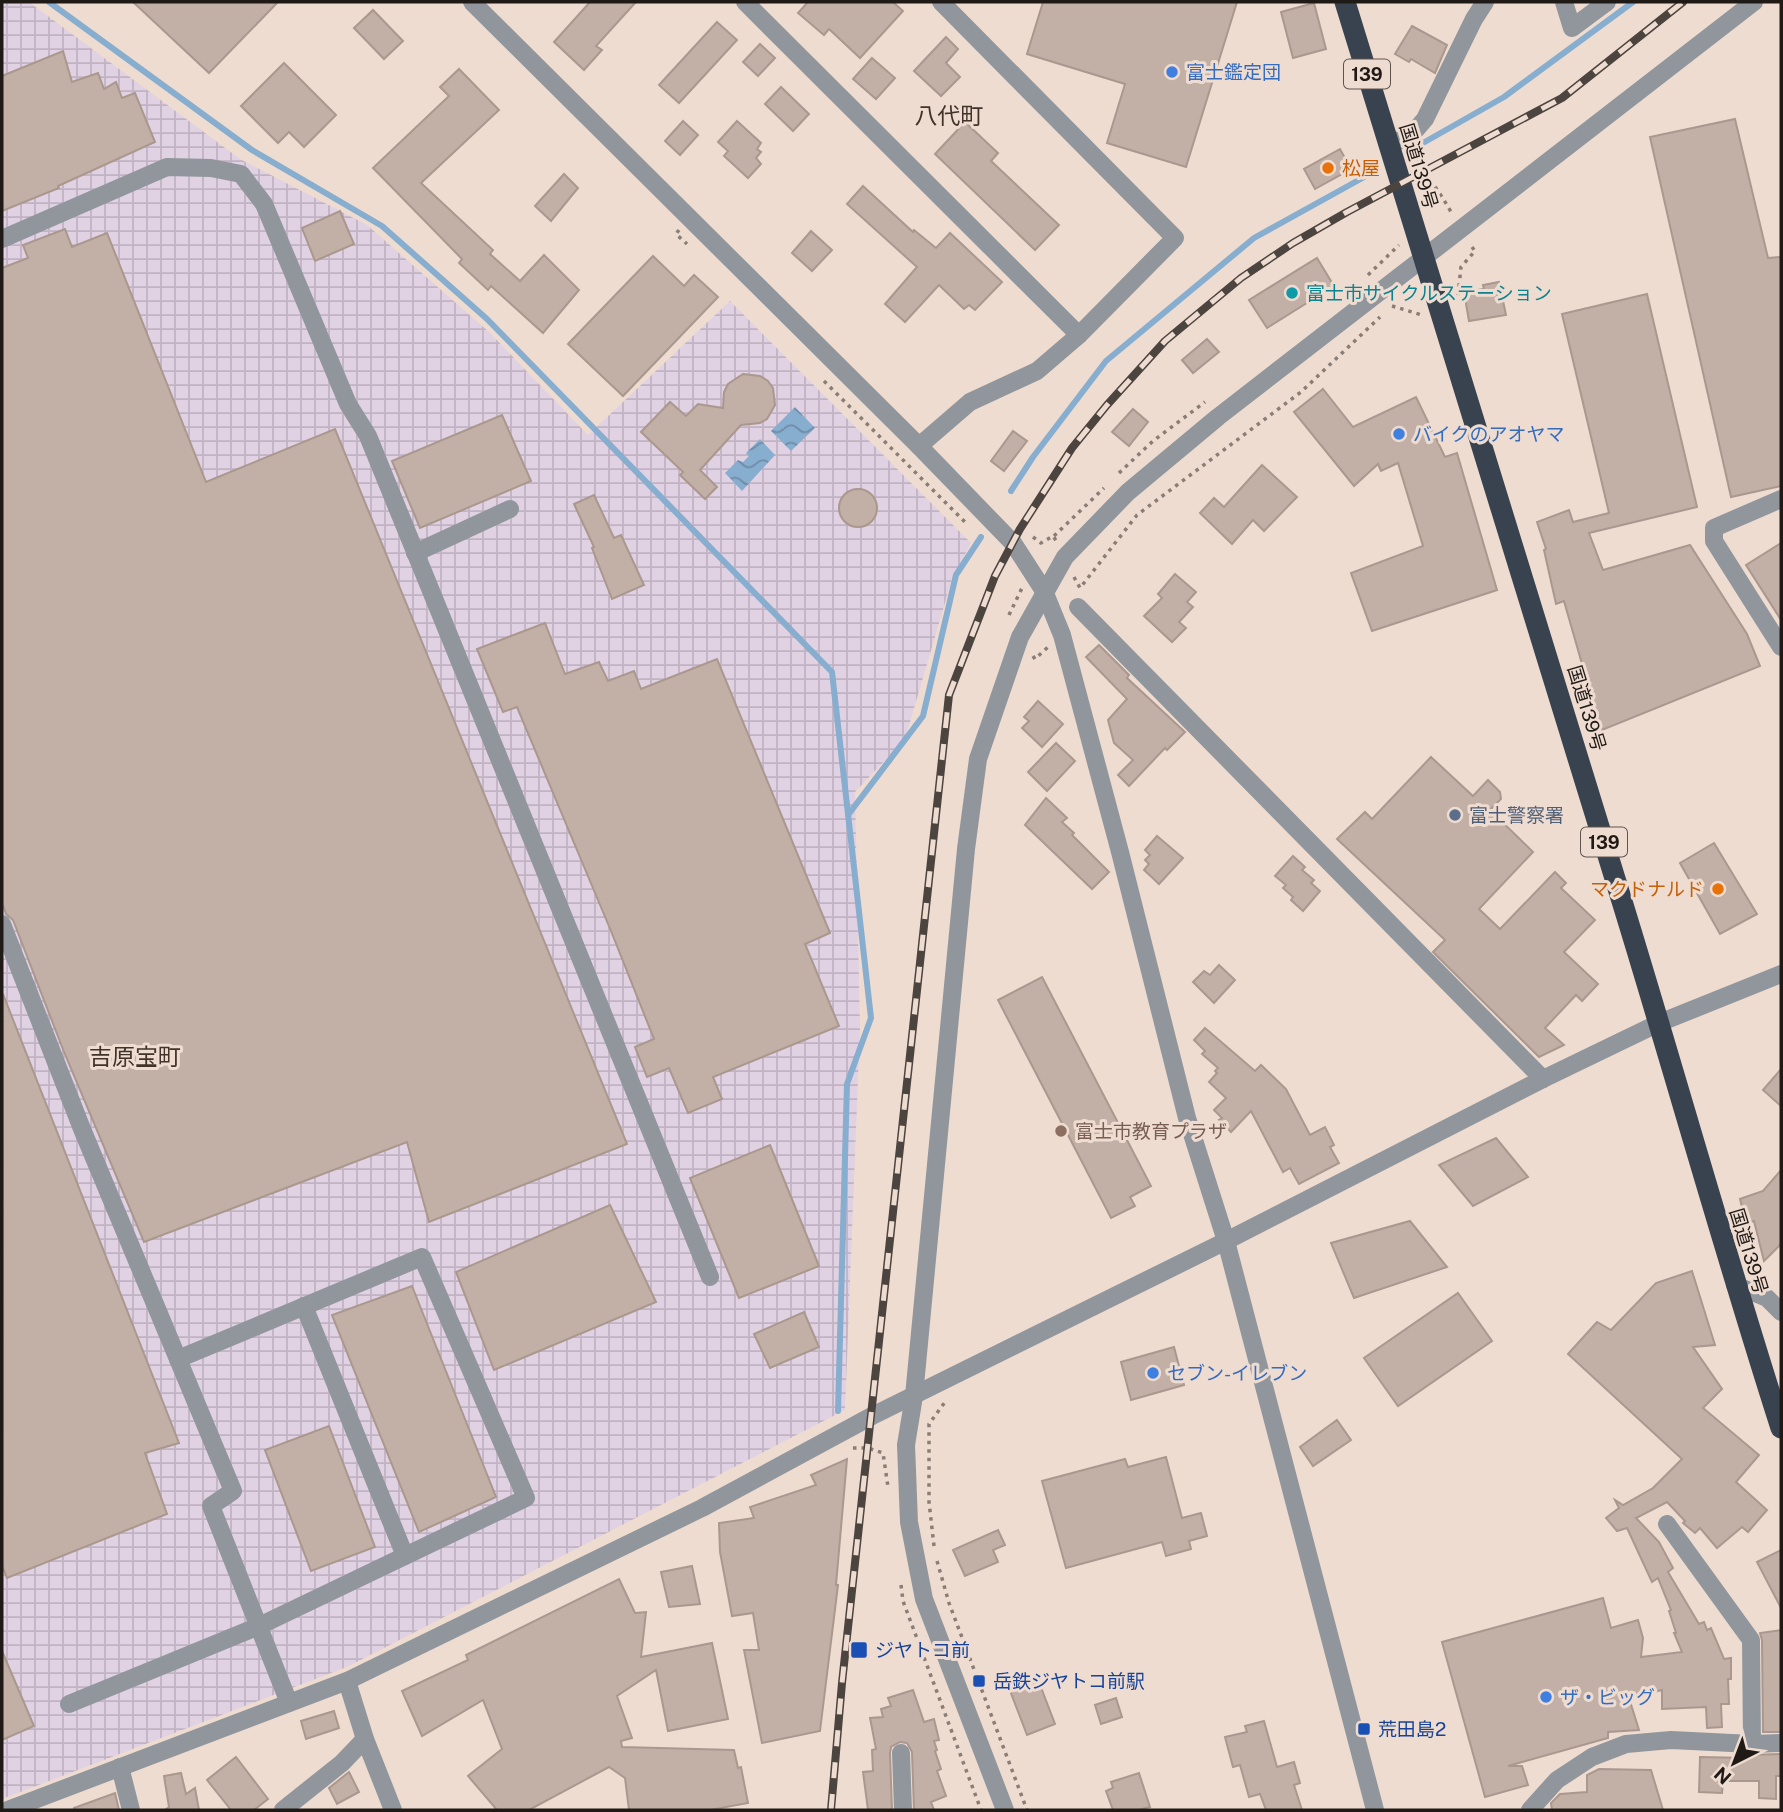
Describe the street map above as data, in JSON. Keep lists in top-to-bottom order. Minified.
{"streets":{"highway":["139","国道139号"]},"districts":["八代町","吉原宝町"],"places":{"other":["富士鑑定団","松屋","富士市サイクルステーション","バイクのアオヤマ","富士警察署","マクドナルド","富士市教育プラザ","セブン-イレブン","ザ・ビッグ"],"transit":["ジヤトコ前","岳鉄ジヤトコ前駅","荒田島2"]},"north":"bottom left"}
